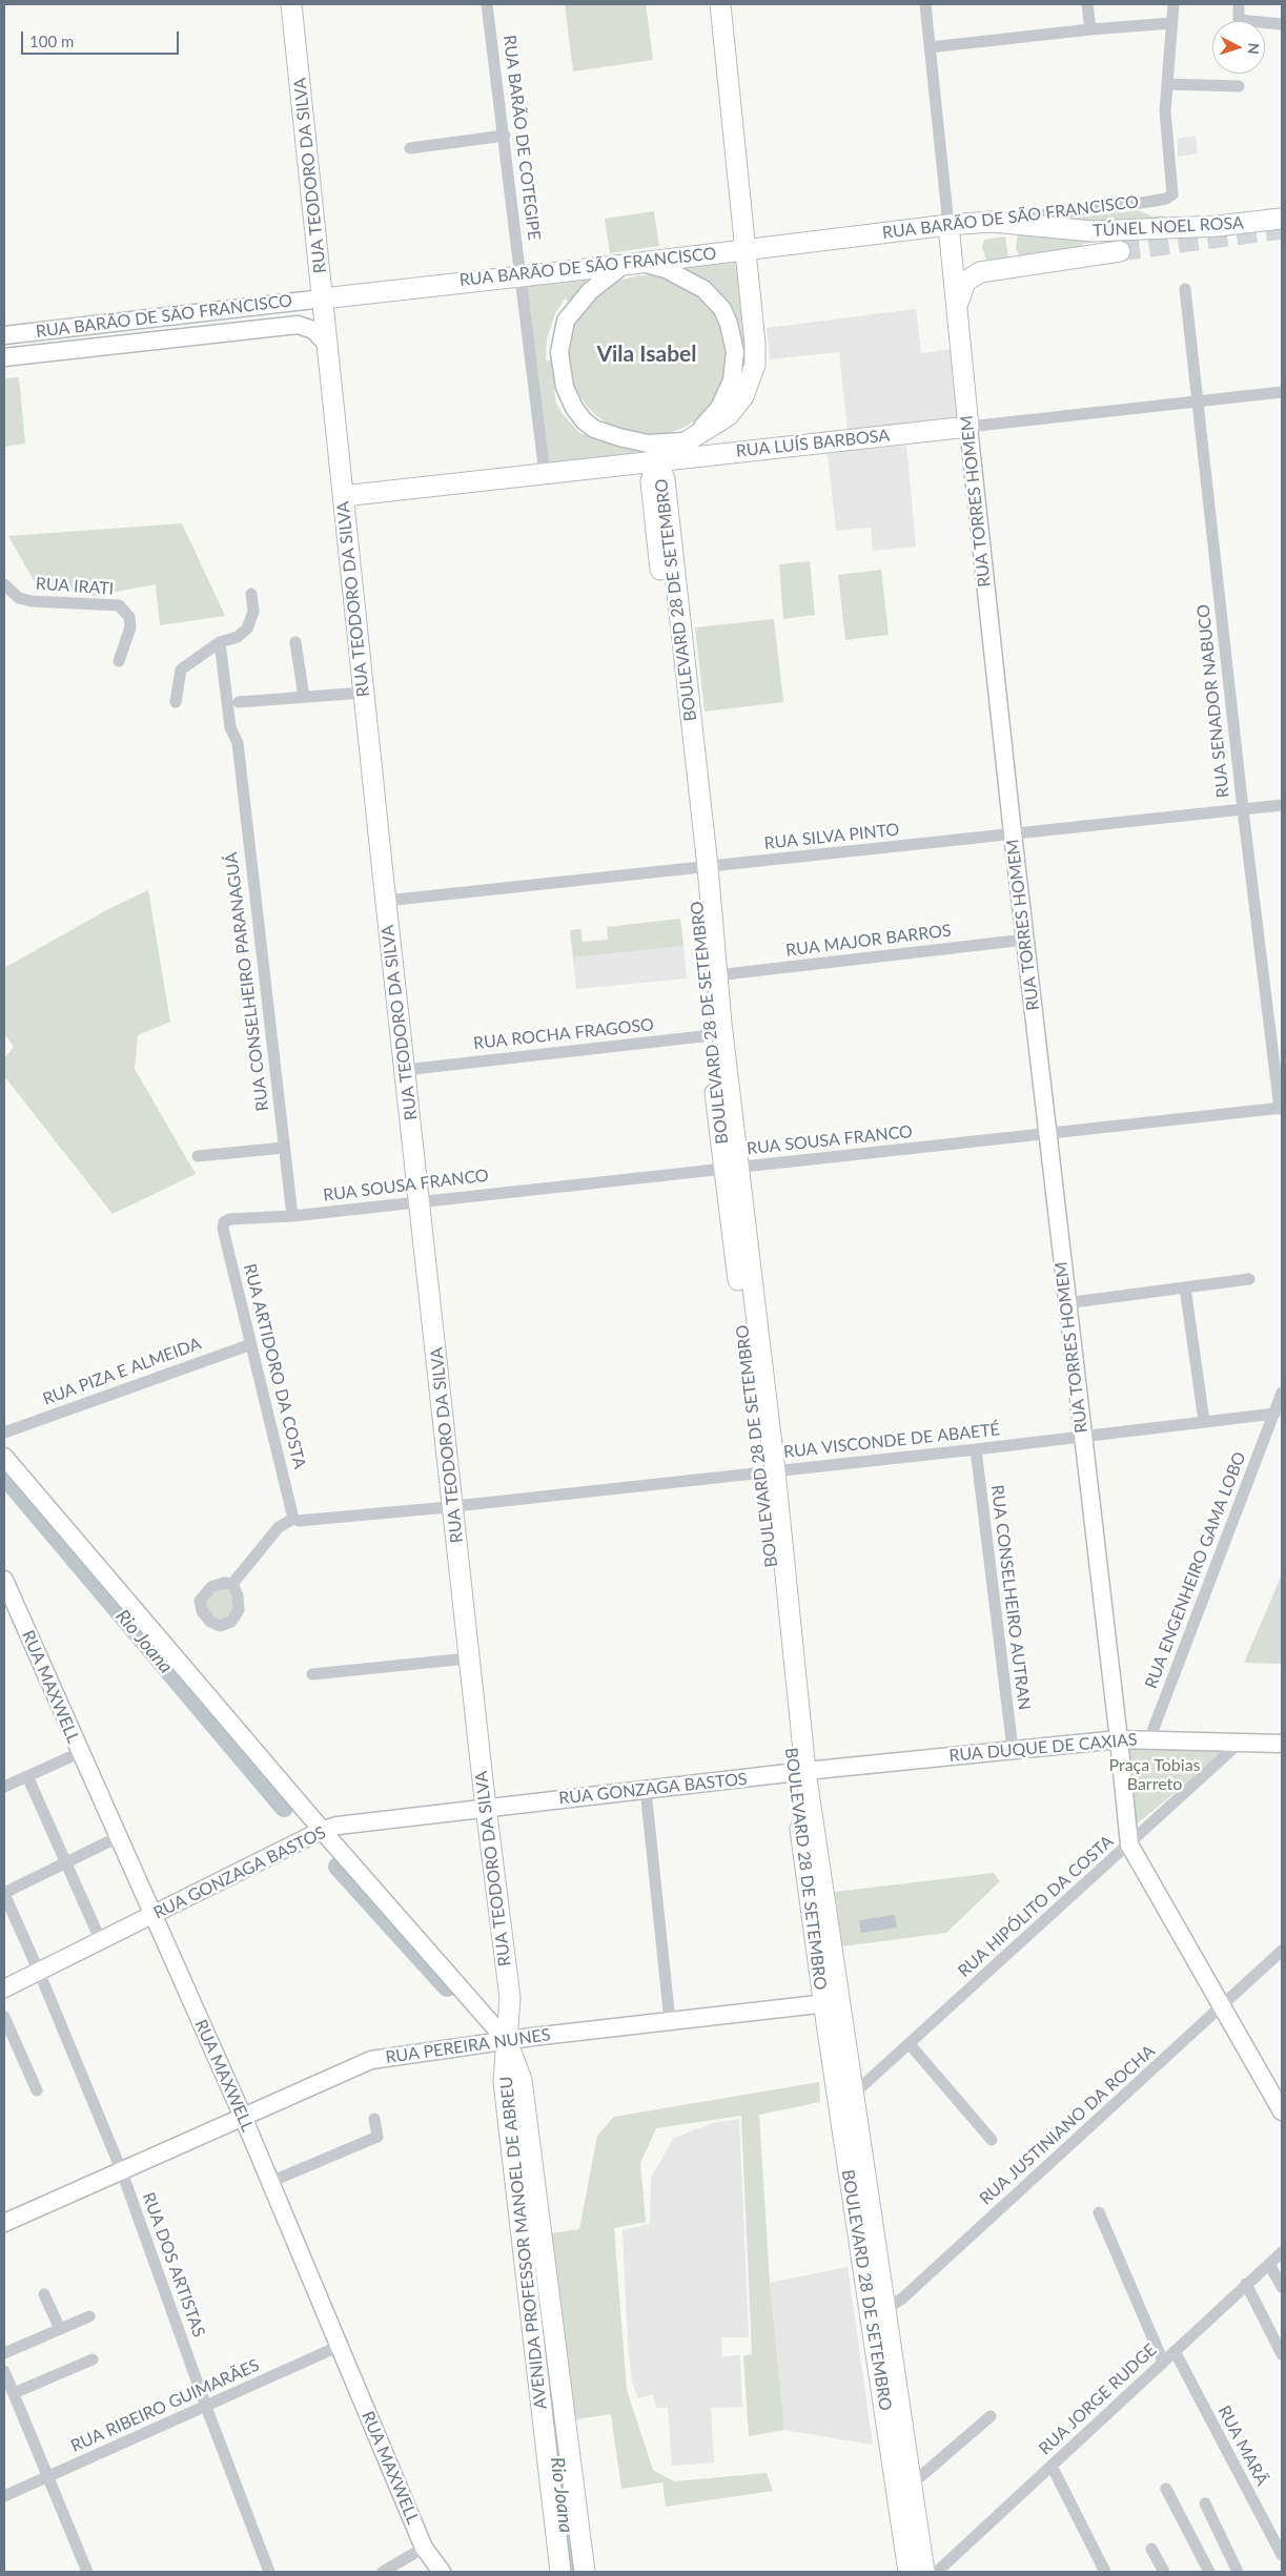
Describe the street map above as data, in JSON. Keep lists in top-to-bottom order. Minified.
{"streets":{"main road":["RUA TEODORO DA SILVA","RUA BARÃO DE SÃO FRANCISCO","TÚNEL NOEL ROSA","RUA LUÍS BARBOSA","RUA TORRES HOMEM","BOULEVARD 28 DE SETEMBRO","AVENIDA PROFESSOR MANOEL DE ABREU"],"street":["RUA BARÃO DE COTEGIPE","RUA IRATI","RUA SENADOR NABUCO","RUA SILVA PINTO","RUA MAJOR BARROS","RUA CONSELHEIRO PARANAGUÁ","RUA ROCHA FRAGOSO","RUA SOUSA FRANCO","RUA ARTIDORO DA COSTA","RUA PIZA E ALMEIDA","RUA VISCONDE DE ABAETÉ","RUA ENGENHEIRO GAMA LOBO","RUA CONSELHEIRO AUTRAN","RUA MAXWELL","RUA DUQUE DE CAXIAS","RUA GONZAGA BASTOS","RUA HIPÓLITO DA COSTA","RUA PEREIRA NUNES","RUA JUSTINIANO DA ROCHA","RUA DOS ARTISTAS","RUA JORGE RUDGE","RUA RIBEIRO GUIMARÃES","RUA MARÃ"]},"crossings":[["RUA BARÃO DE COTEGIPE","RUA BARÃO DE SÃO FRANCISCO"],["RUA BARÃO DE COTEGIPE","RUA LUÍS BARBOSA"],["RUA TEODORO DA SILVA","RUA BARÃO DE SÃO FRANCISCO"],["RUA TEODORO DA SILVA","RUA LUÍS BARBOSA"],["RUA TEODORO DA SILVA","RUA SILVA PINTO"],["RUA TEODORO DA SILVA","RUA ROCHA FRAGOSO"],["RUA TEODORO DA SILVA","RUA SOUSA FRANCO"],["RUA TEODORO DA SILVA","RUA VISCONDE DE ABAETÉ"],["RUA TEODORO DA SILVA","RUA GONZAGA BASTOS"],["RUA TEODORO DA SILVA","RUA PEREIRA NUNES"],["RUA TEODORO DA SILVA","AVENIDA PROFESSOR MANOEL DE ABREU"],["RUA BARÃO DE SÃO FRANCISCO","TÚNEL NOEL ROSA"],["RUA BARÃO DE SÃO FRANCISCO","RUA TORRES HOMEM"],["TÚNEL NOEL ROSA","RUA TORRES HOMEM"],["RUA LUÍS BARBOSA","RUA TORRES HOMEM"],["RUA LUÍS BARBOSA","BOULEVARD 28 DE SETEMBRO"],["RUA LUÍS BARBOSA","RUA SENADOR NABUCO"],["RUA TORRES HOMEM","RUA SILVA PINTO"],["RUA TORRES HOMEM","RUA MAJOR BARROS"],["RUA TORRES HOMEM","RUA SOUSA FRANCO"],["RUA TORRES HOMEM","RUA VISCONDE DE ABAETÉ"],["RUA TORRES HOMEM","RUA DUQUE DE CAXIAS"],["RUA TORRES HOMEM","RUA HIPÓLITO DA COSTA"],["BOULEVARD 28 DE SETEMBRO","RUA SILVA PINTO"],["BOULEVARD 28 DE SETEMBRO","RUA MAJOR BARROS"],["BOULEVARD 28 DE SETEMBRO","RUA ROCHA FRAGOSO"],["BOULEVARD 28 DE SETEMBRO","RUA SOUSA FRANCO"],["BOULEVARD 28 DE SETEMBRO","RUA VISCONDE DE ABAETÉ"],["BOULEVARD 28 DE SETEMBRO","RUA DUQUE DE CAXIAS"],["BOULEVARD 28 DE SETEMBRO","RUA GONZAGA BASTOS"],["BOULEVARD 28 DE SETEMBRO","RUA HIPÓLITO DA COSTA"],["BOULEVARD 28 DE SETEMBRO","RUA PEREIRA NUNES"],["BOULEVARD 28 DE SETEMBRO","RUA JUSTINIANO DA ROCHA"],["RUA SENADOR NABUCO","RUA SILVA PINTO"],["RUA SENADOR NABUCO","RUA SOUSA FRANCO"],["RUA CONSELHEIRO PARANAGUÁ","RUA SOUSA FRANCO"],["RUA SOUSA FRANCO","RUA ARTIDORO DA COSTA"],["RUA ARTIDORO DA COSTA","RUA PIZA E ALMEIDA"],["RUA ARTIDORO DA COSTA","RUA VISCONDE DE ABAETÉ"],["RUA VISCONDE DE ABAETÉ","RUA ENGENHEIRO GAMA LOBO"],["RUA VISCONDE DE ABAETÉ","RUA CONSELHEIRO AUTRAN"],["RUA ENGENHEIRO GAMA LOBO","RUA DUQUE DE CAXIAS"],["RUA CONSELHEIRO AUTRAN","RUA DUQUE DE CAXIAS"],["RUA MAXWELL","RUA GONZAGA BASTOS"],["RUA MAXWELL","RUA PEREIRA NUNES"],["RUA MAXWELL","RUA RIBEIRO GUIMARÃES"],["RUA DUQUE DE CAXIAS","RUA GONZAGA BASTOS"],["RUA DUQUE DE CAXIAS","RUA HIPÓLITO DA COSTA"],["RUA GONZAGA BASTOS","RUA DOS ARTISTAS"],["RUA PEREIRA NUNES","AVENIDA PROFESSOR MANOEL DE ABREU"],["RUA PEREIRA NUNES","RUA DOS ARTISTAS"],["RUA DOS ARTISTAS","RUA RIBEIRO GUIMARÃES"],["RUA JORGE RUDGE","RUA MARÃ"]],"districts":["Vila Isabel"],"water":["Rio Joana"],"parks":["Praça Tobias Barreto"],"scale_bar":"100 m","north":"right"}
